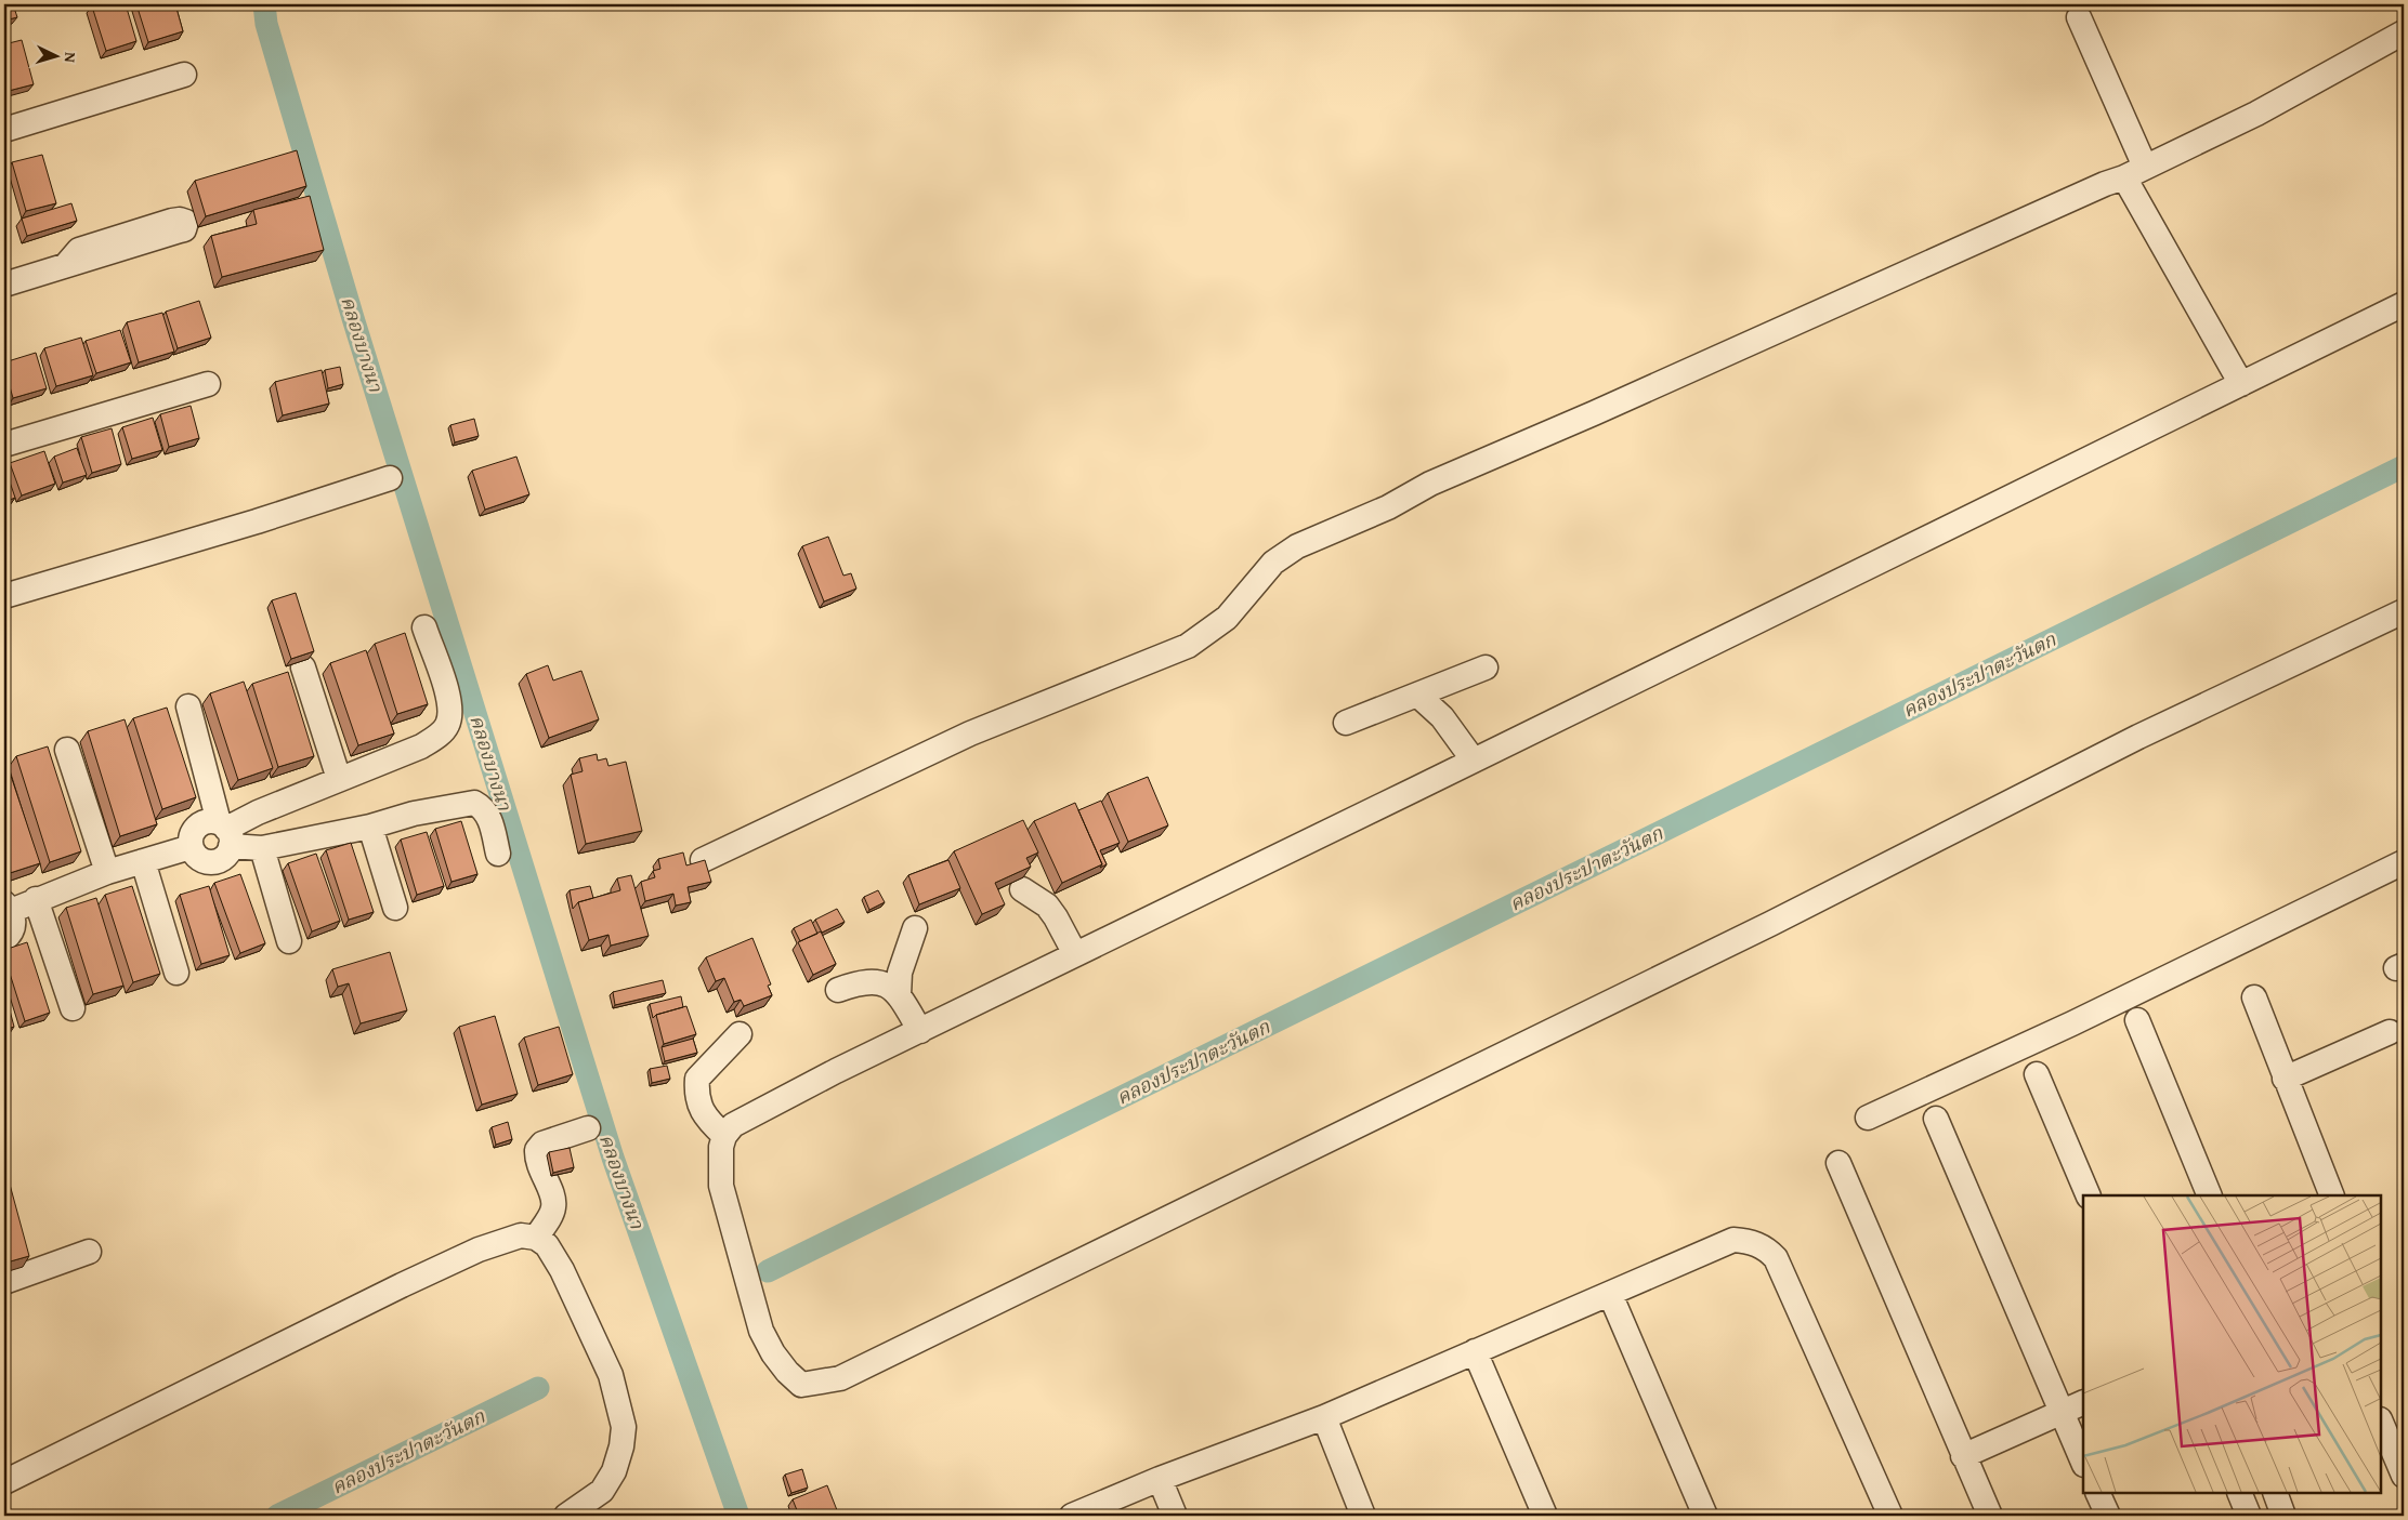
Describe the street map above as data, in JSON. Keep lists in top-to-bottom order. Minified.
{"water":["คลองบางนา","คลองประปาตะวันตก"],"north":"right"}
